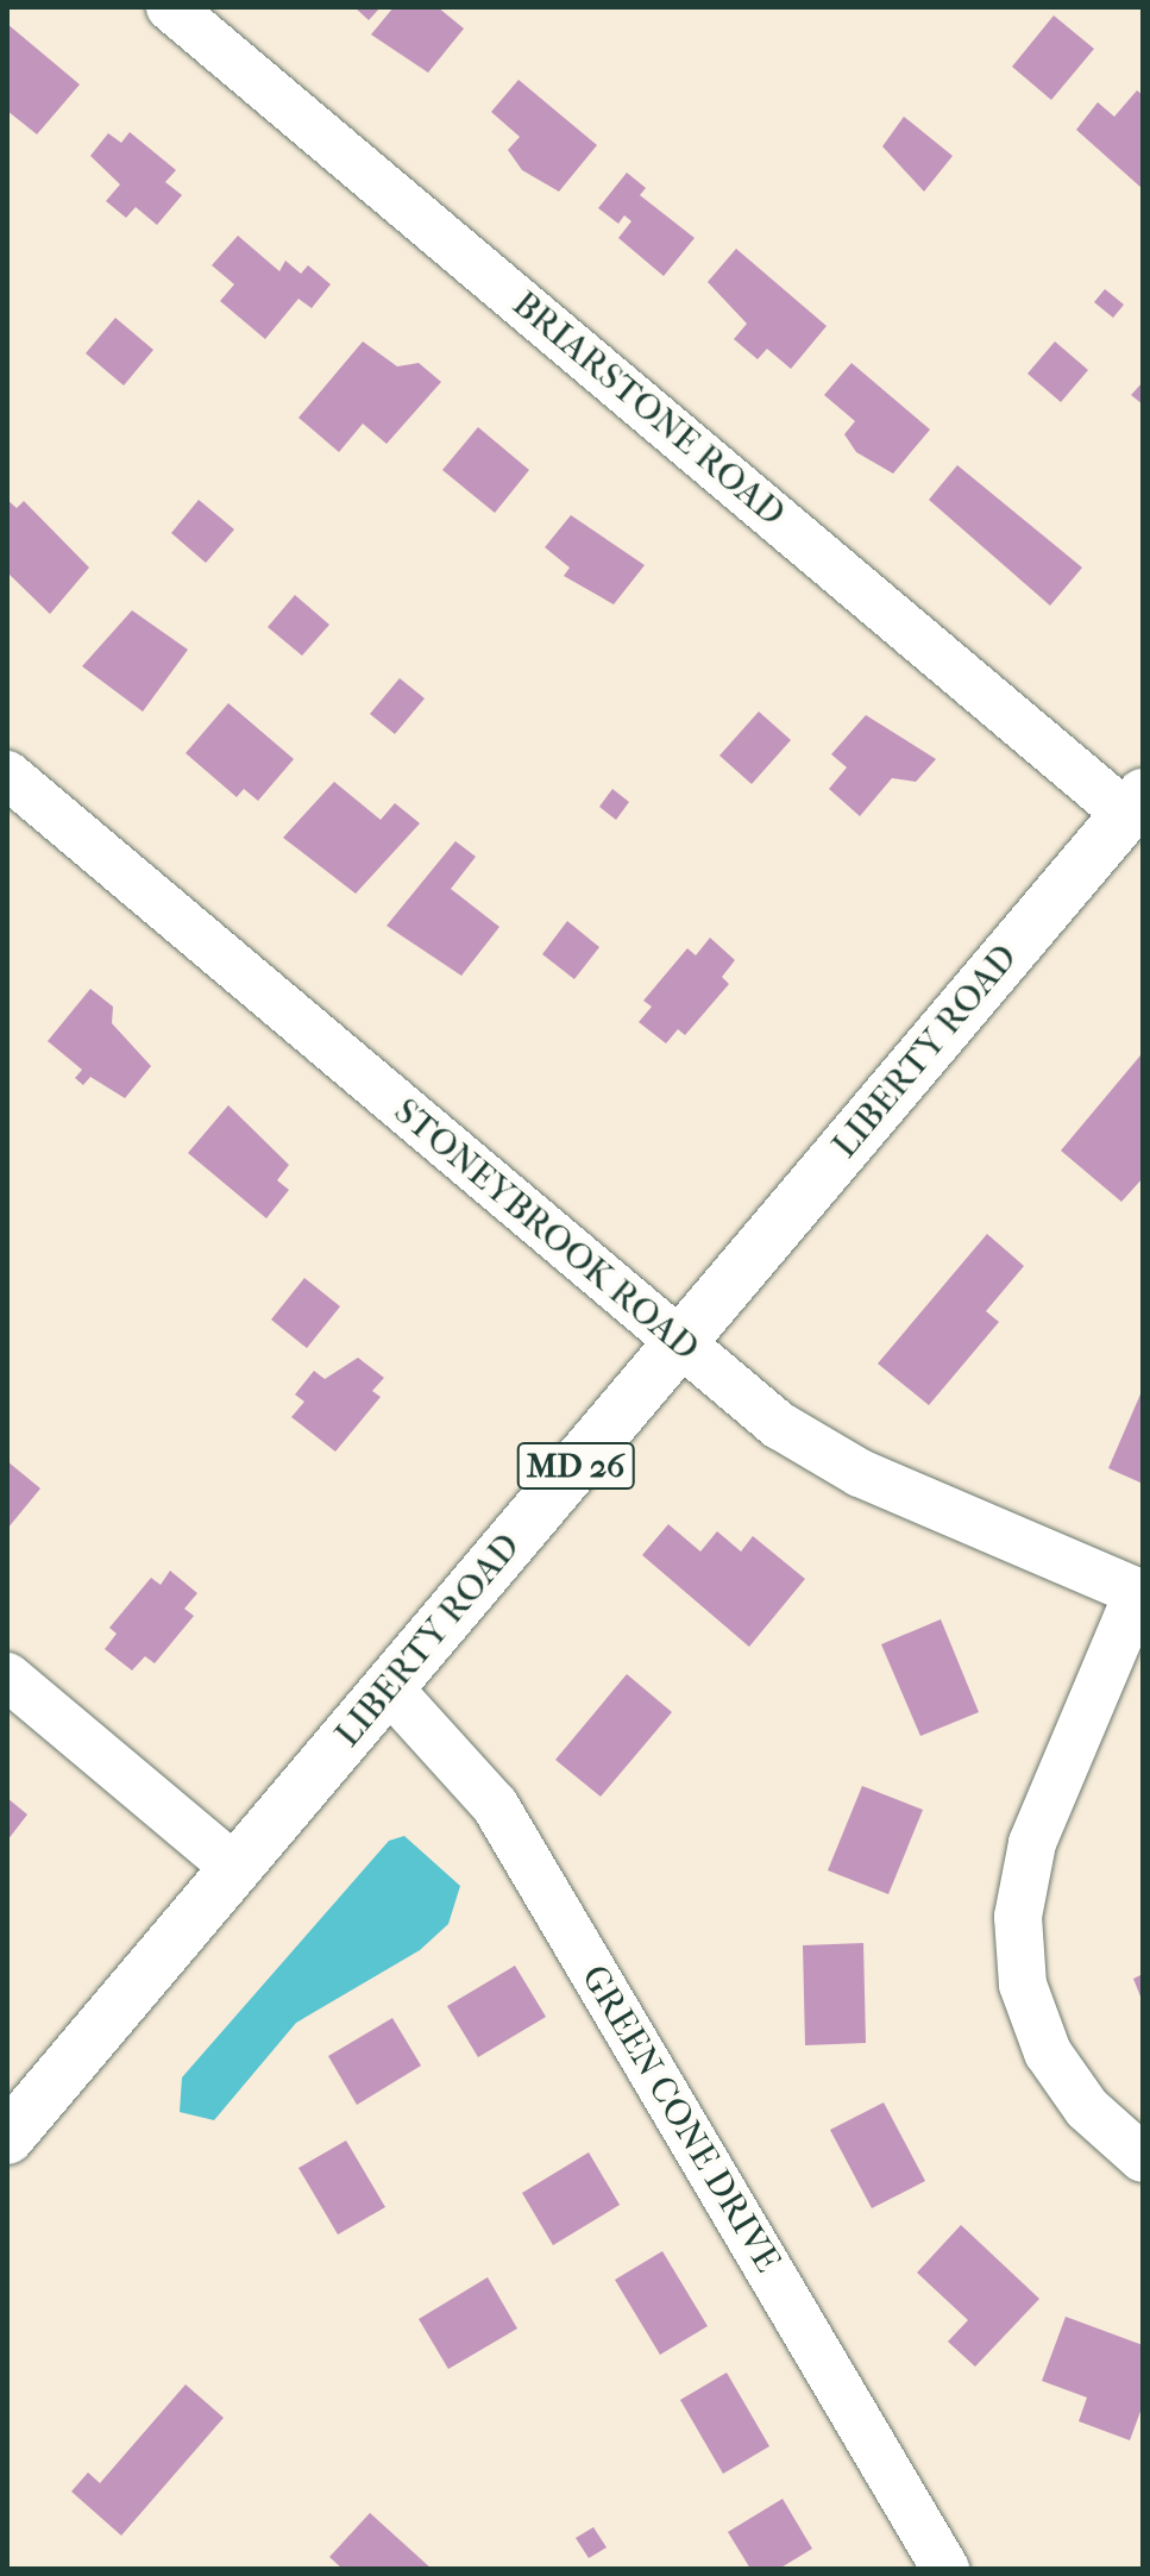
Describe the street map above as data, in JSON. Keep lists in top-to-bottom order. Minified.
{"streets":{"main road":["LIBERTY ROAD","MD 26"],"street":["BRIARSTONE ROAD","STONEYBROOK ROAD","GREEN CONE DRIVE"]},"crossings":[["BRIARSTONE ROAD","LIBERTY ROAD"],["LIBERTY ROAD","STONEYBROOK ROAD"],["LIBERTY ROAD","GREEN CONE DRIVE"]]}
